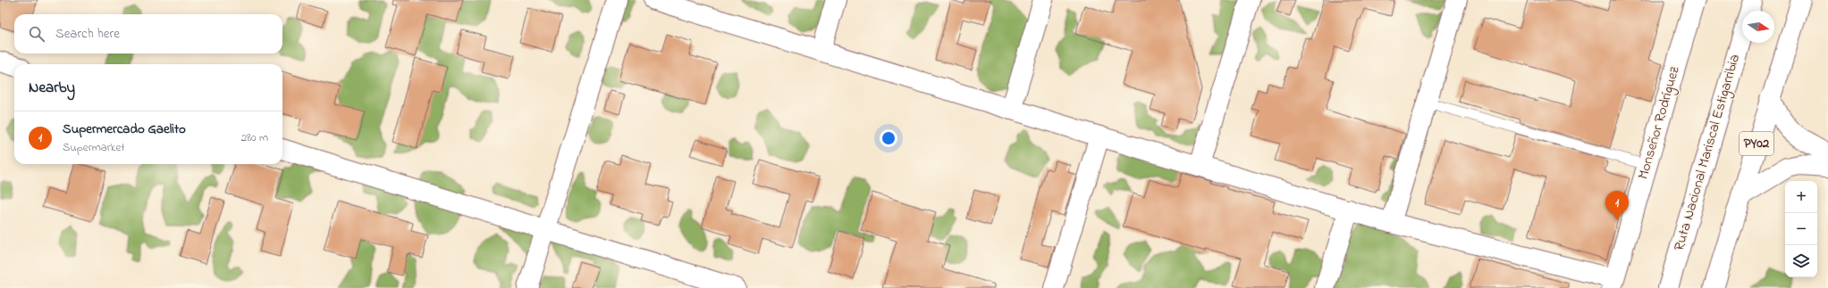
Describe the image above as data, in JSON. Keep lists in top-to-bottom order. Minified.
{"streets":{"main road":["Monseñor Rodríguez","PY02","Ruta Nacional Mariscal Estigarribia"]},"north":"right","page":{"search":"Search here","heading":"Nearby","list":[{"mark":"1","name":"Supermercado Gaelito","note":"Supermarket","value":"280 m"}],"map_buttons":["+","−"],"pins":"1"}}
